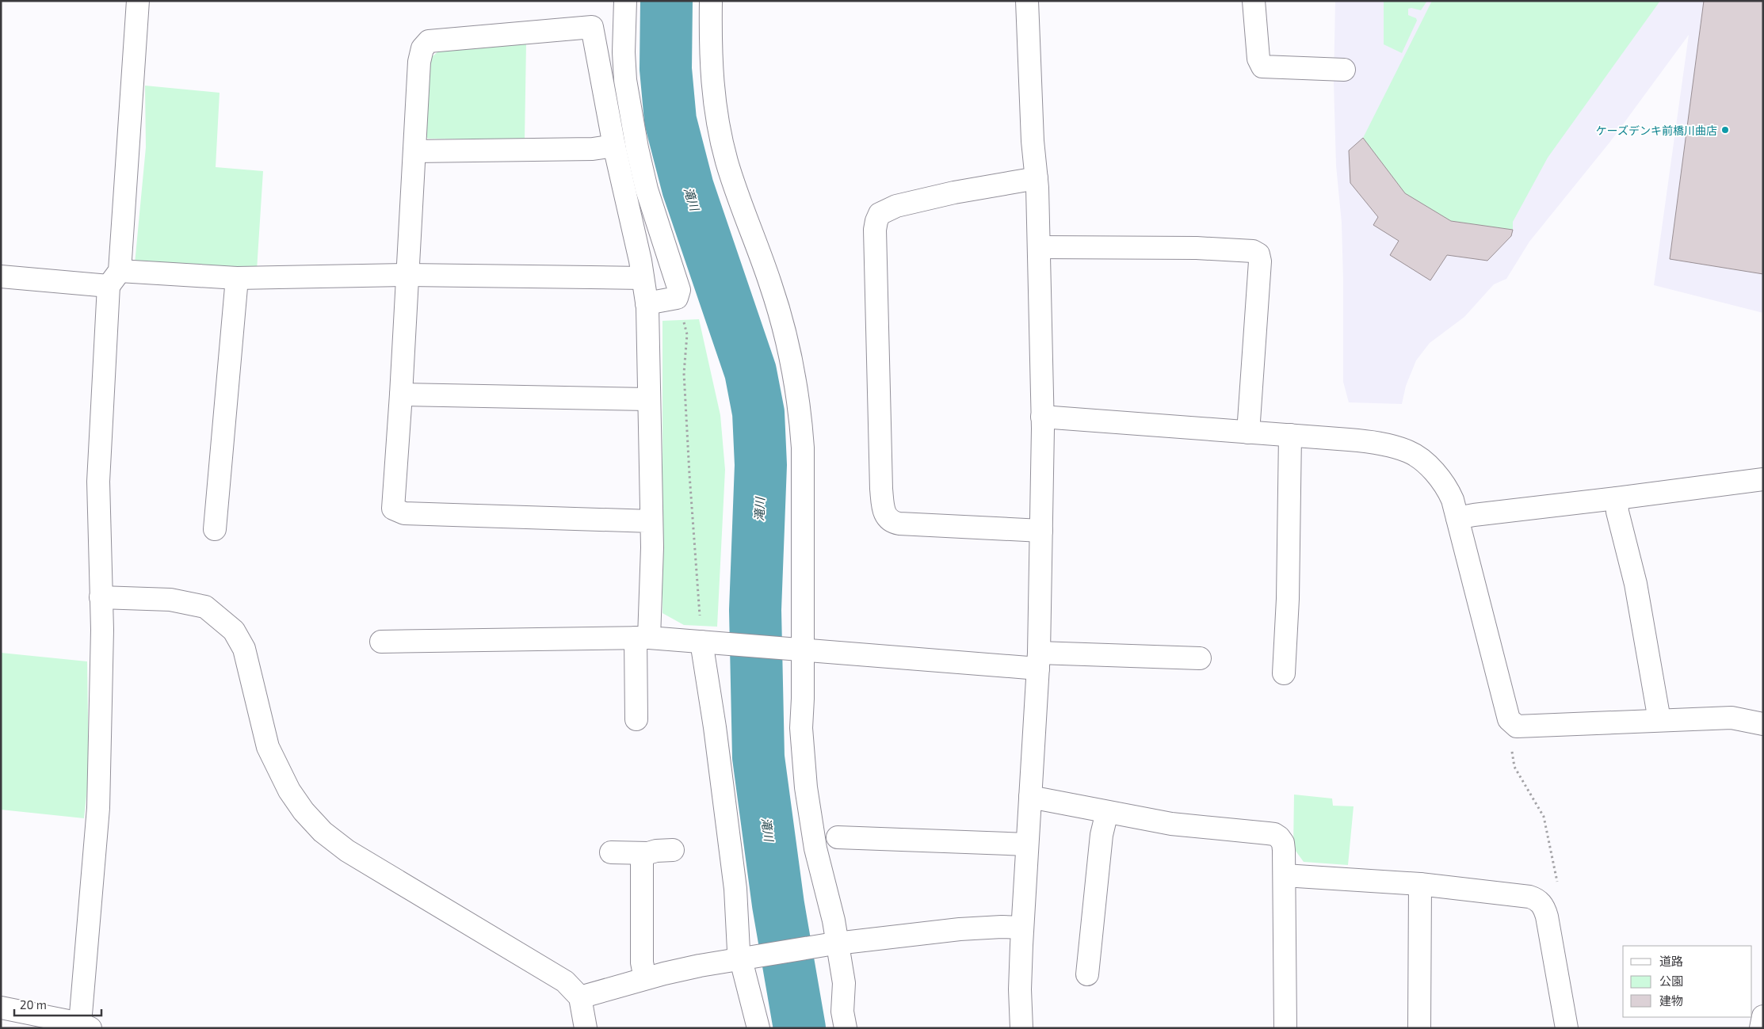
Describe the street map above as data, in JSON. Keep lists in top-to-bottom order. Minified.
{"water":["滝川"],"places":["ケーズデンキ前橋川曲店"],"legend":["道路","公園","建物"],"scale_bar":"20 m"}
